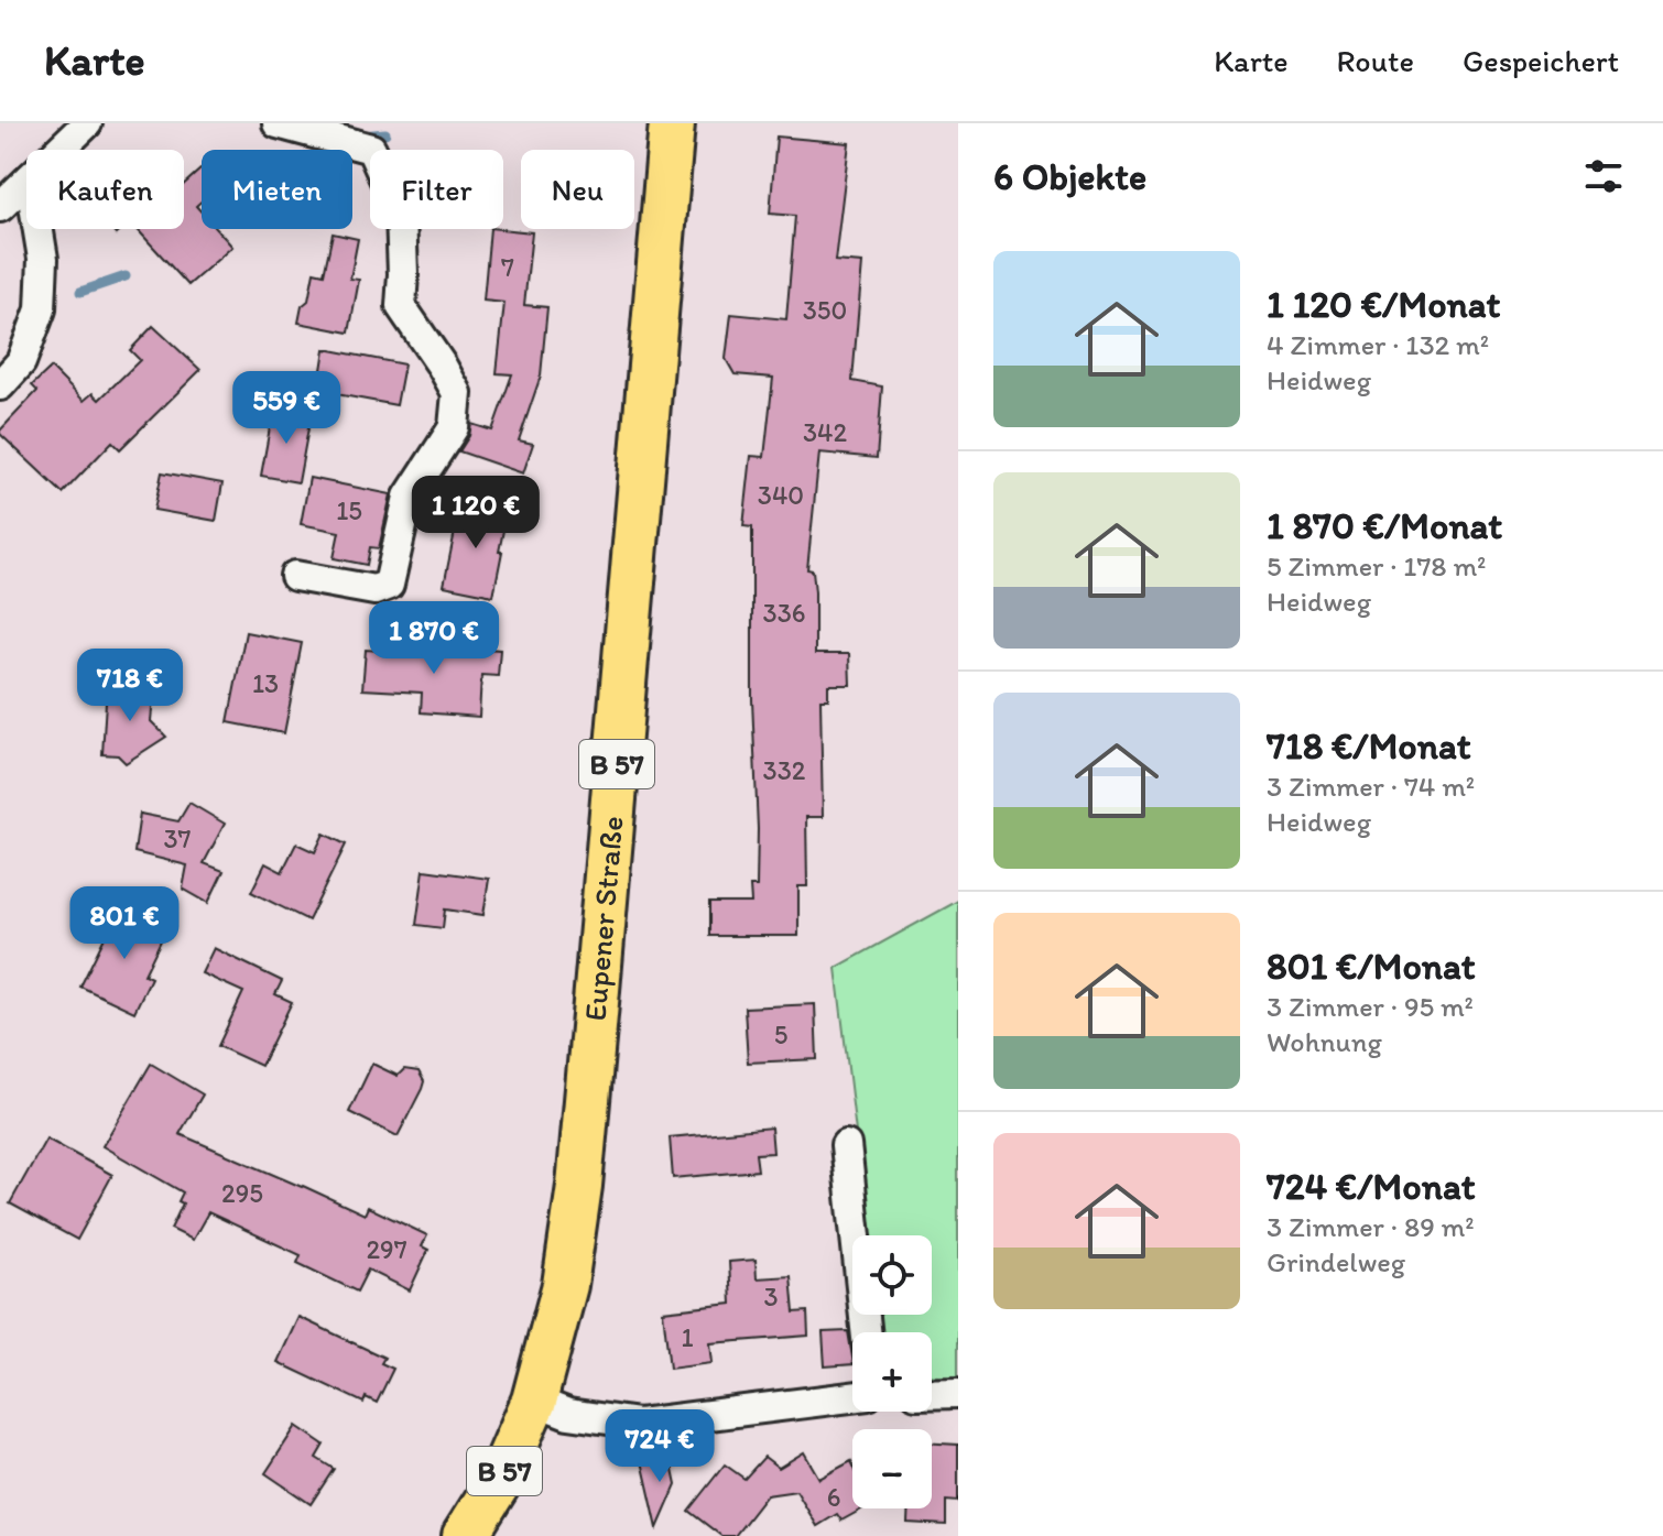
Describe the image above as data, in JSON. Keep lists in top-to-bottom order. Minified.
{"streets":{"main road":["B 57","Eupener Straße"]},"house_numbers":["7","350","342","340","15","336","13","332","37","5","295","297","3","1","6"],"page":{"header":"Karte","nav":["Karte","Route","Gespeichert"],"heading":"6 Objekte","chip":["Kaufen","Mieten","Filter","Neu"],"list":[{"name":"1 120 €/Monat","note":"4 Zimmer · 132 m² · Heidweg"},{"name":"1 870 €/Monat","note":"5 Zimmer · 178 m² · Heidweg"},{"name":"718 €/Monat","note":"3 Zimmer · 74 m² · Heidweg"},{"name":"801 €/Monat","note":"3 Zimmer · 95 m² · Wohnung"},{"name":"724 €/Monat","note":"3 Zimmer · 89 m² · Grindelweg"}],"price":["559 €","1 120 €","1 870 €","718 €","801 €","724 €"],"map_buttons":["+","−"]}}
